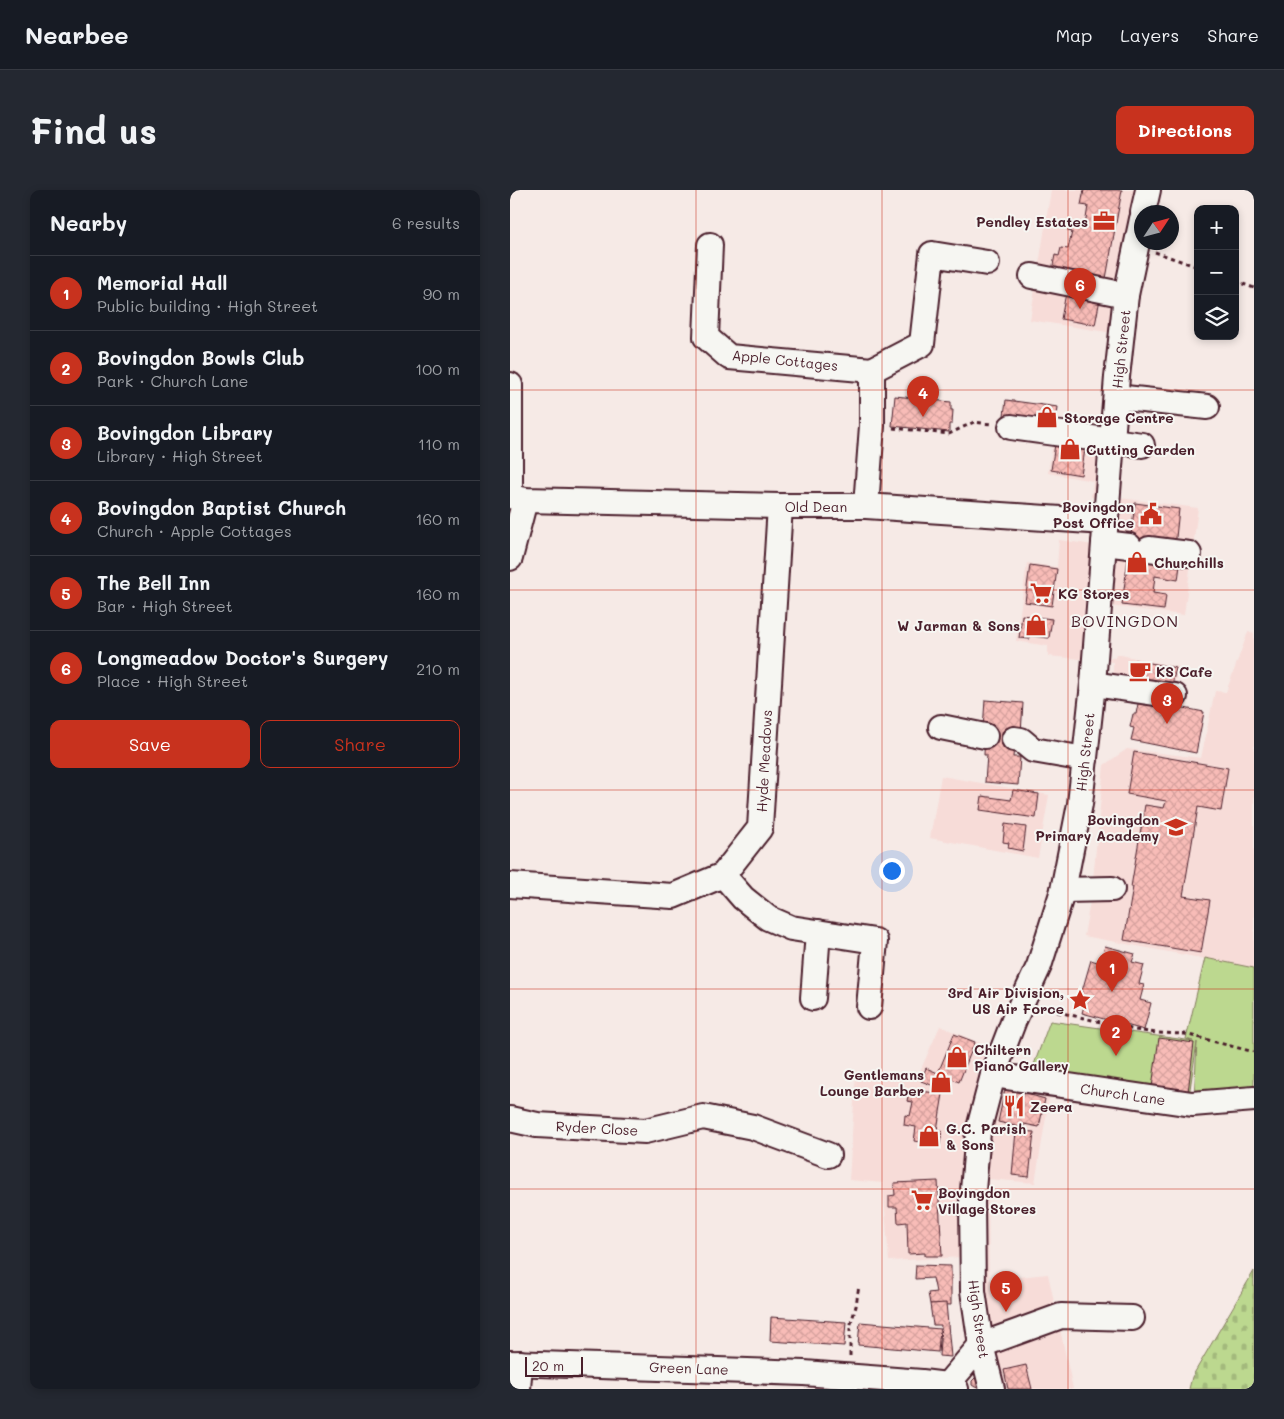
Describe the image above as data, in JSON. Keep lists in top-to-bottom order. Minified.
{"streets":{"street":["High Street","Apple Cottages","Old Dean","Hyde Meadows","Church Lane","Ryder Close","Green Lane"]},"crossings":[["High Street","Old Dean"],["High Street","Church Lane"],["Old Dean","Hyde Meadows"]],"districts":["BOVINGDON"],"places":{"office":["Pendley Estates"],"shop":["Storage Centre","Cutting Garden","Churchills","W Jarman & Sons","Chiltern Piano Gallery","Gentlemans Lounge Barber","G.C. Parish & Sons"],"public building":["Bovingdon Post Office"],"supermarket":["KG Stores","Bovingdon Village Stores"],"cafe":["KS Cafe"],"school or university":["Bovingdon Primary Academy"],"place":["3rd Air Division, US Air Force"],"restaurant":["Zeera"]},"scale_bar":"20 m","north":"top right","page":{"header":"Nearbee","nav":["Map","Layers","Share"],"buttons":["Directions",["Save","Share"]],"title":"Find us","heading":["Nearby","6 results"],"map_buttons":["+","−"],"list":[{"mark":"1","name":"Memorial Hall","note":"Public building · High Street","value":"90 m"},{"mark":"2","name":"Bovingdon Bowls Club","note":"Park · Church Lane","value":"100 m"},{"mark":"3","name":"Bovingdon Library","note":"Library · High Street","value":"110 m"},{"mark":"4","name":"Bovingdon Baptist Church","note":"Church · Apple Cottages","value":"160 m"},{"mark":"5","name":"The Bell Inn","note":"Bar · High Street","value":"160 m"},{"mark":"6","name":"Longmeadow Doctor's Surgery","note":"Place · High Street","value":"210 m"}],"pins":["6","4","3","1","2","5"],"scale":"20 m"}}
